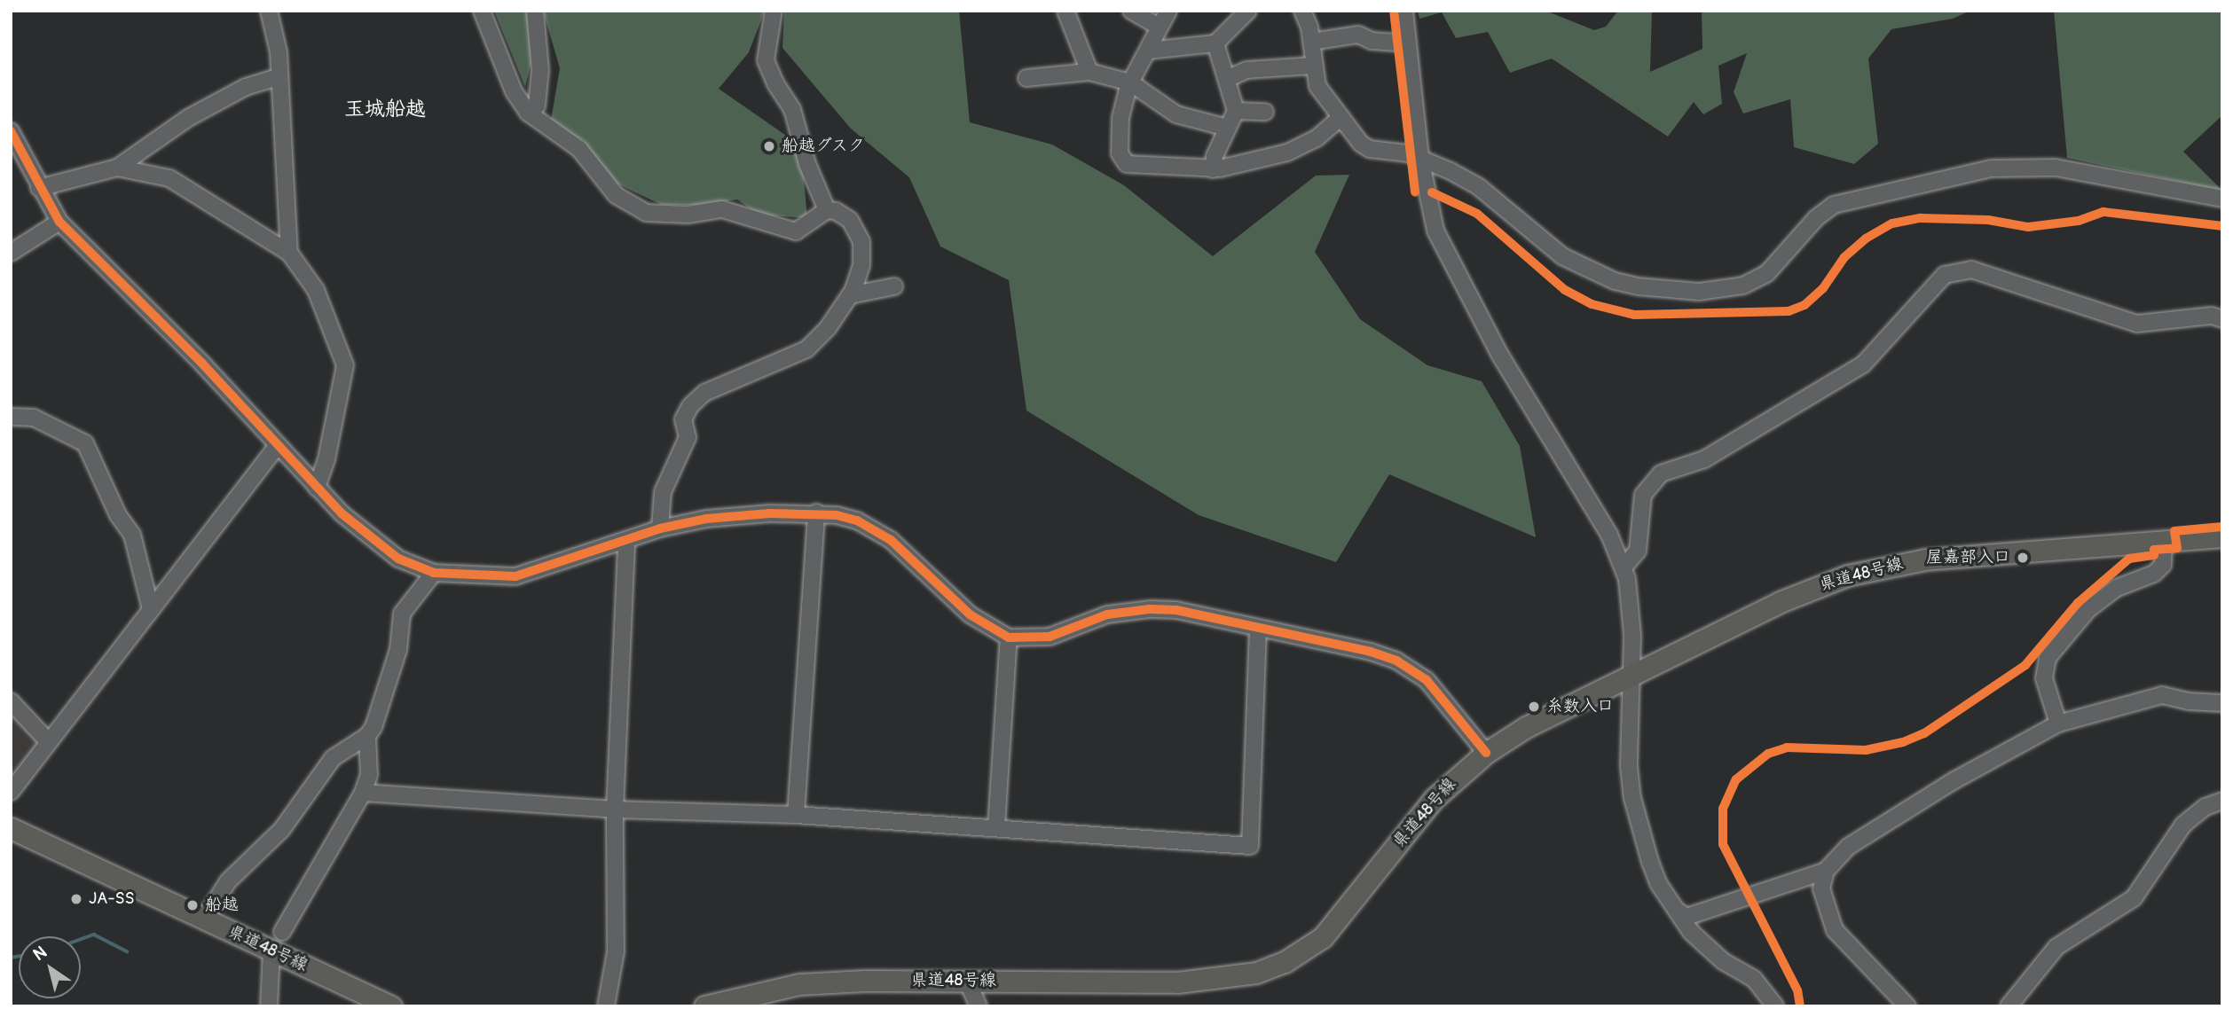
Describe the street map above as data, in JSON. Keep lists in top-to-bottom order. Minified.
{"streets":{"main road":["県道48号線"]},"districts":["玉城船越"],"places":["船越グスク","屋嘉部入口","糸数入口","JA-SS","船越"],"north":"top left"}
